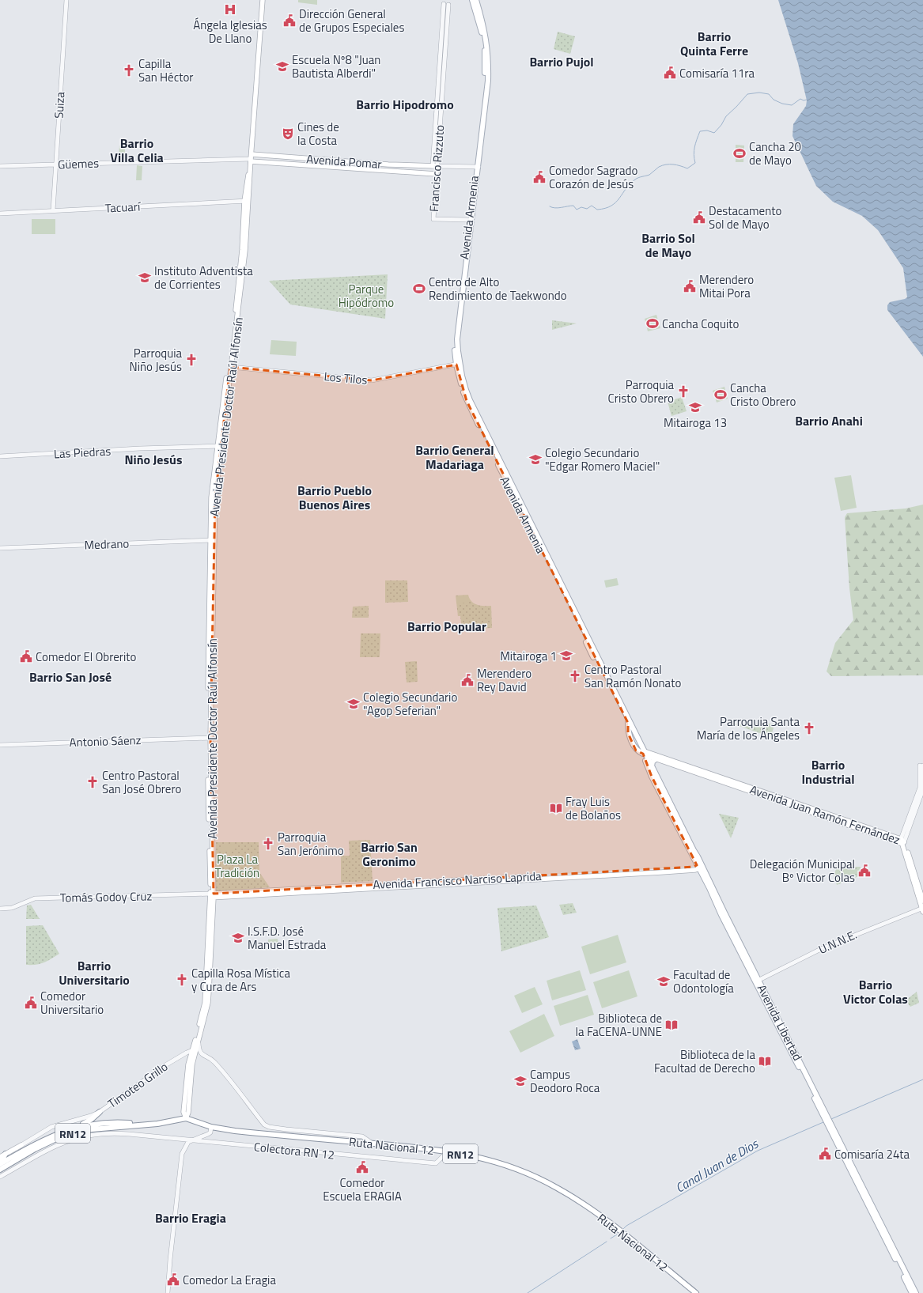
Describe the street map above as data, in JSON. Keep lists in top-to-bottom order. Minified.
{"streets":{"main road":["Avenida Pomar","Avenida Armenia","Avenida Presidente Doctor Raúl Alfonsín","Avenida Juan Ramón Fernández","Avenida Francisco Narciso Laprida","Avenida Libertad","RN12","Ruta Nacional 12"],"street":["Suiza","Güemes","Francisco Rizzuto","Tacuarí","Los Tilos","Las Piedras","Medrano","Antonio Sáenz","Tomás Godoy Cruz","U.N.N.E.","Timoteo Grillo","Colectora RN 12"]},"crossings":[["Suiza","Güemes"],["Suiza","Tacuarí"],["Avenida Pomar","Güemes"],["Avenida Pomar","Francisco Rizzuto"],["Avenida Pomar","Avenida Presidente Doctor Raúl Alfonsín"],["Güemes","Avenida Presidente Doctor Raúl Alfonsín"],["Francisco Rizzuto","Avenida Armenia"],["Tacuarí","Avenida Presidente Doctor Raúl Alfonsín"],["Avenida Armenia","Los Tilos"],["Avenida Armenia","Avenida Juan Ramón Fernández"],["Avenida Armenia","Avenida Libertad"],["Los Tilos","Avenida Presidente Doctor Raúl Alfonsín"],["Avenida Presidente Doctor Raúl Alfonsín","Las Piedras"],["Avenida Presidente Doctor Raúl Alfonsín","Medrano"],["Avenida Presidente Doctor Raúl Alfonsín","Antonio Sáenz"],["Avenida Presidente Doctor Raúl Alfonsín","Avenida Francisco Narciso Laprida"],["Avenida Presidente Doctor Raúl Alfonsín","Tomás Godoy Cruz"],["Avenida Presidente Doctor Raúl Alfonsín","Timoteo Grillo"],["Avenida Presidente Doctor Raúl Alfonsín","Ruta Nacional 12"],["Avenida Juan Ramón Fernández","Avenida Libertad"],["Avenida Francisco Narciso Laprida","Tomás Godoy Cruz"],["Avenida Francisco Narciso Laprida","Avenida Libertad"],["U.N.N.E.","Avenida Libertad"],["Ruta Nacional 12","Colectora RN 12"]],"districts":["Barrio Quinta Ferre","Barrio Pujol","Barrio Hipodromo","Barrio Villa Celia","Barrio Sol de Mayo","Barrio Anahi","Barrio General Madariaga","Niño Jesús","Barrio Pueblo Buenos Aires","Barrio Popular","Barrio San José","Barrio Industrial","Barrio San Geronimo","Barrio Universitario","Barrio Victor Colas","Barrio Eragia"],"water":["Canal Juan de Dios"],"parks":["Parque Hipódromo","Plaza La Tradición"],"places":{"hospital":["Ángela Iglesias De Llano"],"public building":["Dirección General de Grupos Especiales","Comisaría 11ra","Comedor Sagrado Corazón de Jesús","Destacamento Sol de Mayo","Merendero Mitai Pora","Comedor El Obrerito","Merendero Rey David","Delegación Municipal Bº Victor Colas","Comedor Universitario","Comisaría 24ta","Comedor Escuela ERAGIA","Comedor La Eragia"],"school or university":["Escuela Nº8 \"Juan Bautista Alberdi\"","Instituto Adventista de Corrientes","Mitairoga 13","Colegio Secundario \"Edgar Romero Maciel\"","Mitairoga 1","Colegio Secundario \"Agop Seferian\"","I.S.F.D. José Manuel Estrada","Facultad de Odontología","Campus Deodoro Roca"],"church":["Capilla San Héctor","Parroquia Niño Jesús","Parroquia Cristo Obrero","Centro Pastoral San Ramón Nonato","Parroquia Santa María de los Ángeles","Centro Pastoral San José Obrero","Parroquia San Jerónimo","Capilla Rosa Mística y Cura de Ars"],"theatre":["Cines de la Costa"],"sports":["Cancha 20 de Mayo","Centro de Alto Rendimiento de Taekwondo","Cancha Coquito","Cancha Cristo Obrero"],"library":["Fray Luis de Bolaños","Biblioteca de la FaCENA-UNNE","Biblioteca de la Facultad de Derecho"]}}
